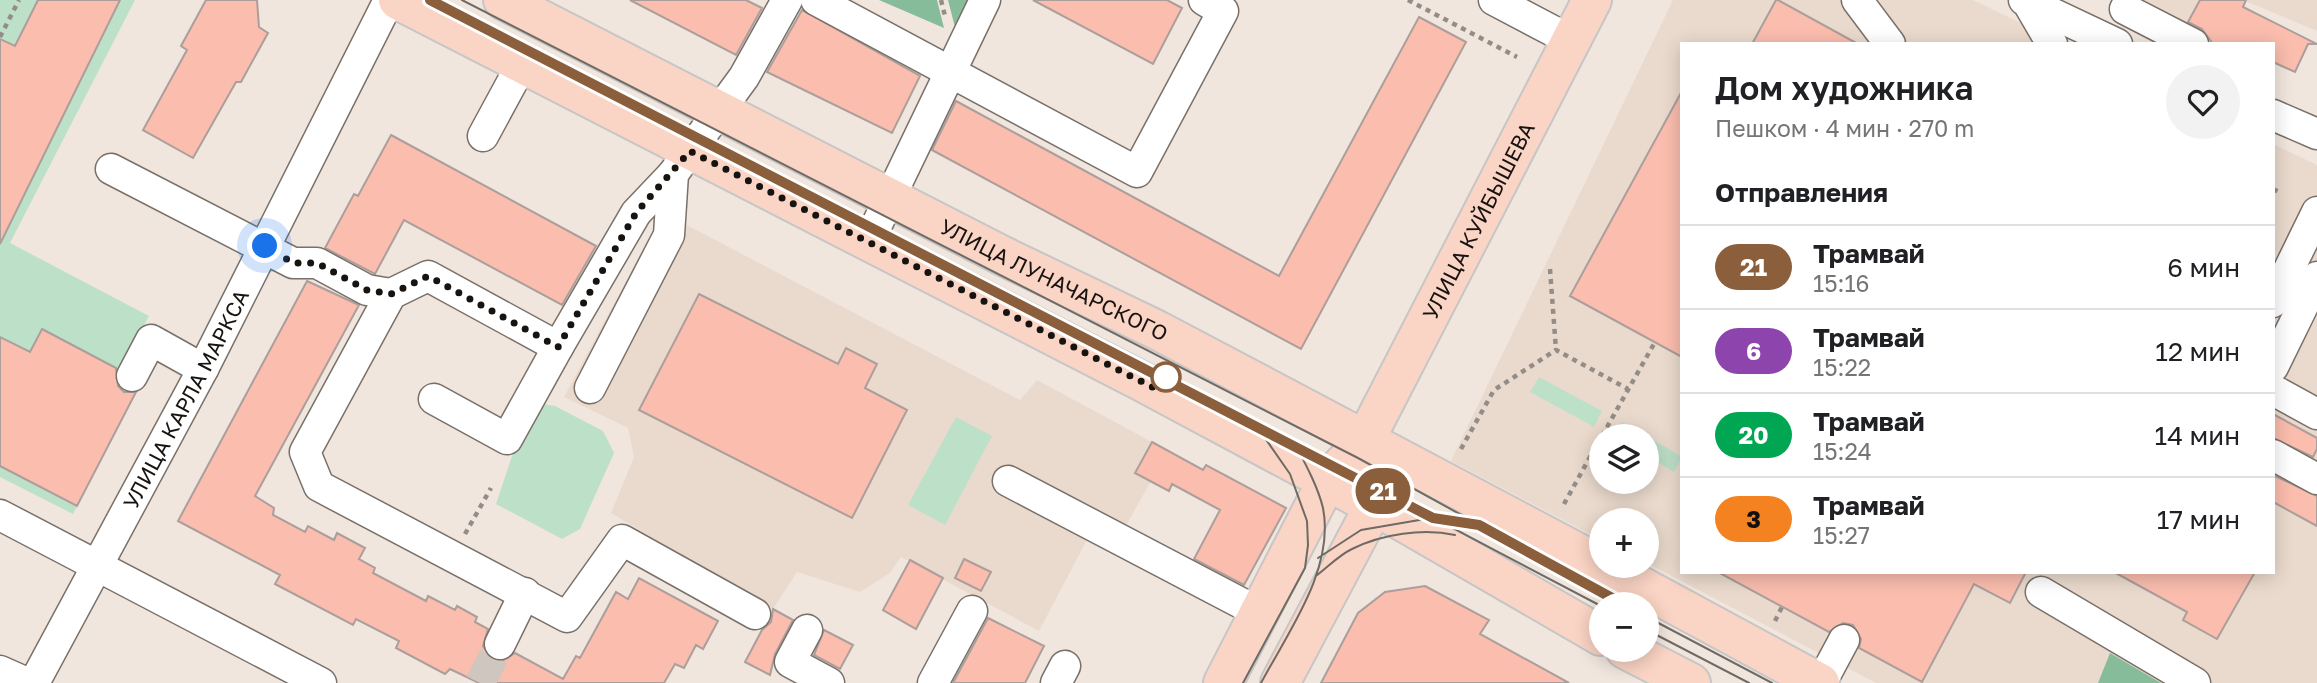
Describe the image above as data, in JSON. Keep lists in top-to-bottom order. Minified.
{"streets":{"main road":["УЛИЦА КУЙБЫШЕВА","УЛИЦА ЛУНАЧАРСКОГО"],"street":["УЛИЦА КАРЛА МАРКСА"]},"crossings":[["УЛИЦА КУЙБЫШЕВА","УЛИЦА ЛУНАЧАРСКОГО"]],"lines":["tram line 21"],"page":{"on_map":"21","heading":[["Дом художника","Пешком · 4 мин · 270 m"],"Отправления"],"list":[{"mark":"21","name":"Трамвай","note":"15:16","value":"6 мин"},{"mark":"6","name":"Трамвай","note":"15:22","value":"12 мин"},{"mark":"20","name":"Трамвай","note":"15:24","value":"14 мин"},{"mark":"3","name":"Трамвай","note":"15:27","value":"17 мин"}],"map_buttons":["+","−"]}}
